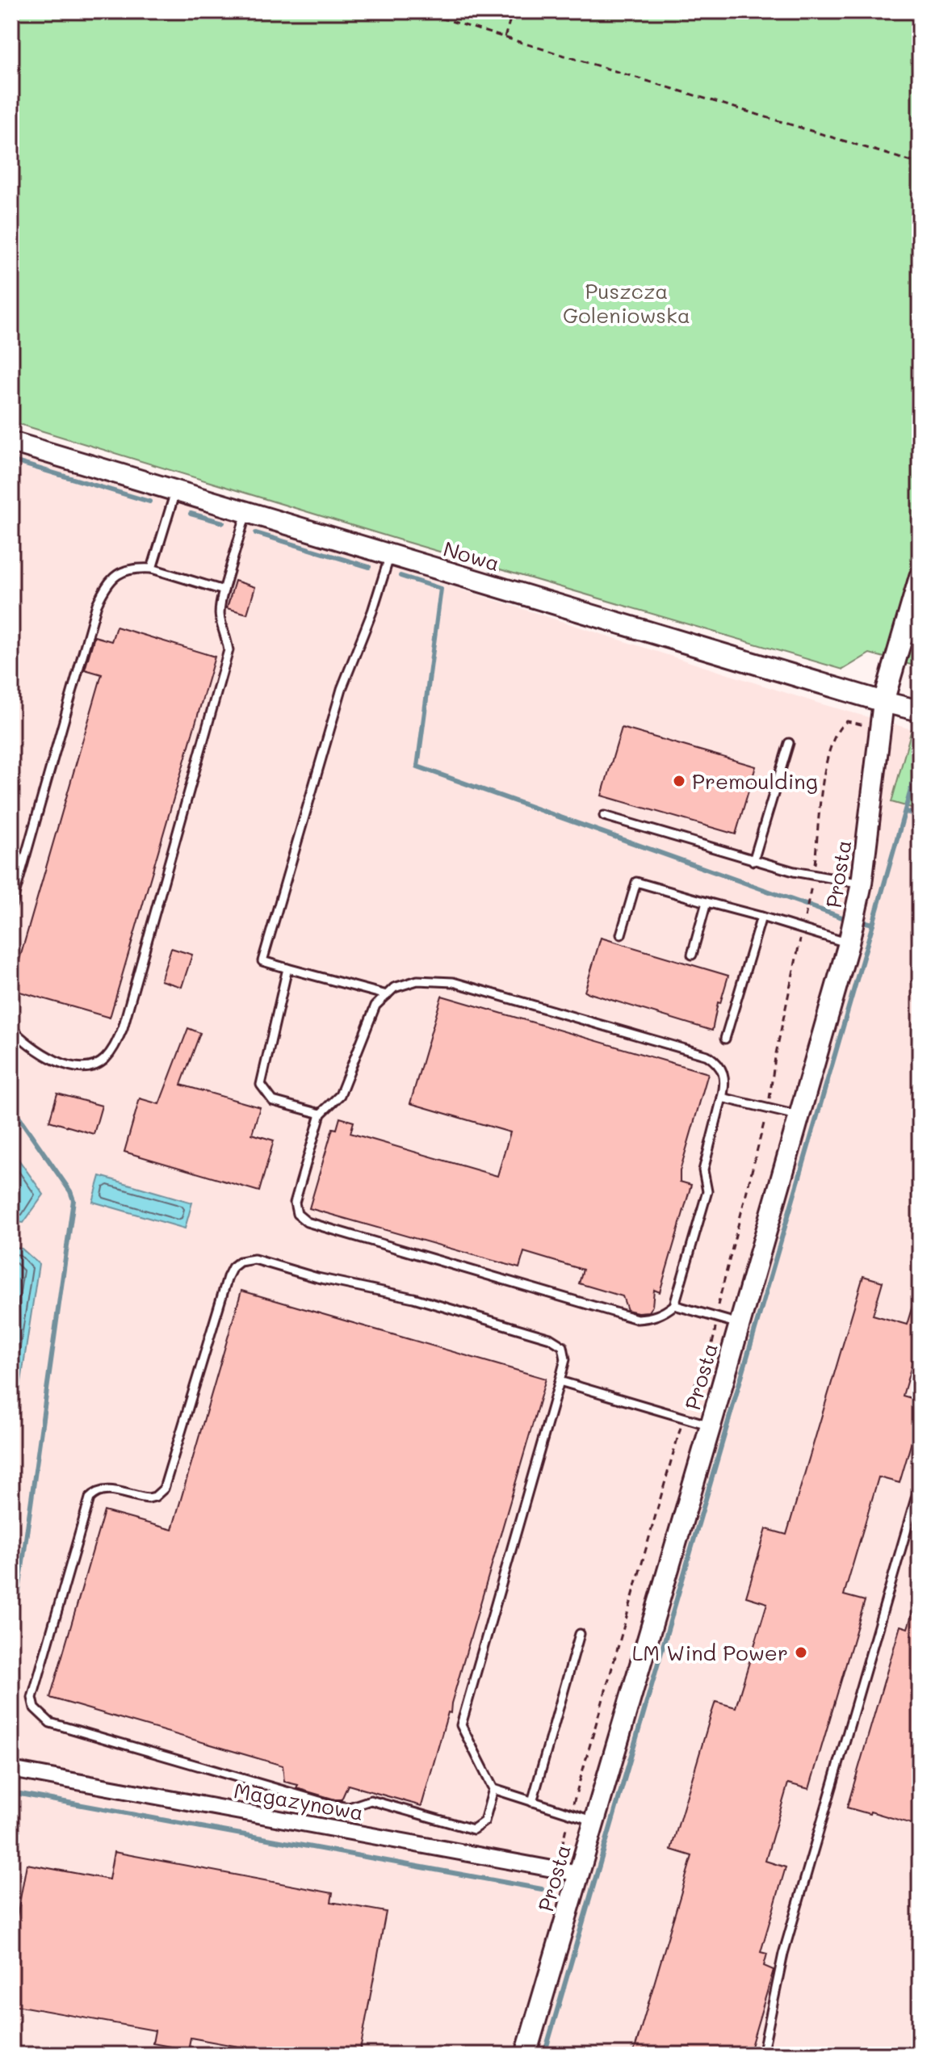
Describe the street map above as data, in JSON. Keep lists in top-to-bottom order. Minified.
{"streets":{"street":["Nowa","Prosta","Magazynowa"]},"crossings":[["Nowa","Prosta"],["Prosta","Magazynowa"]],"parks":["Puszcza Goleniowska"],"places":["Premoulding","LM Wind Power"]}
